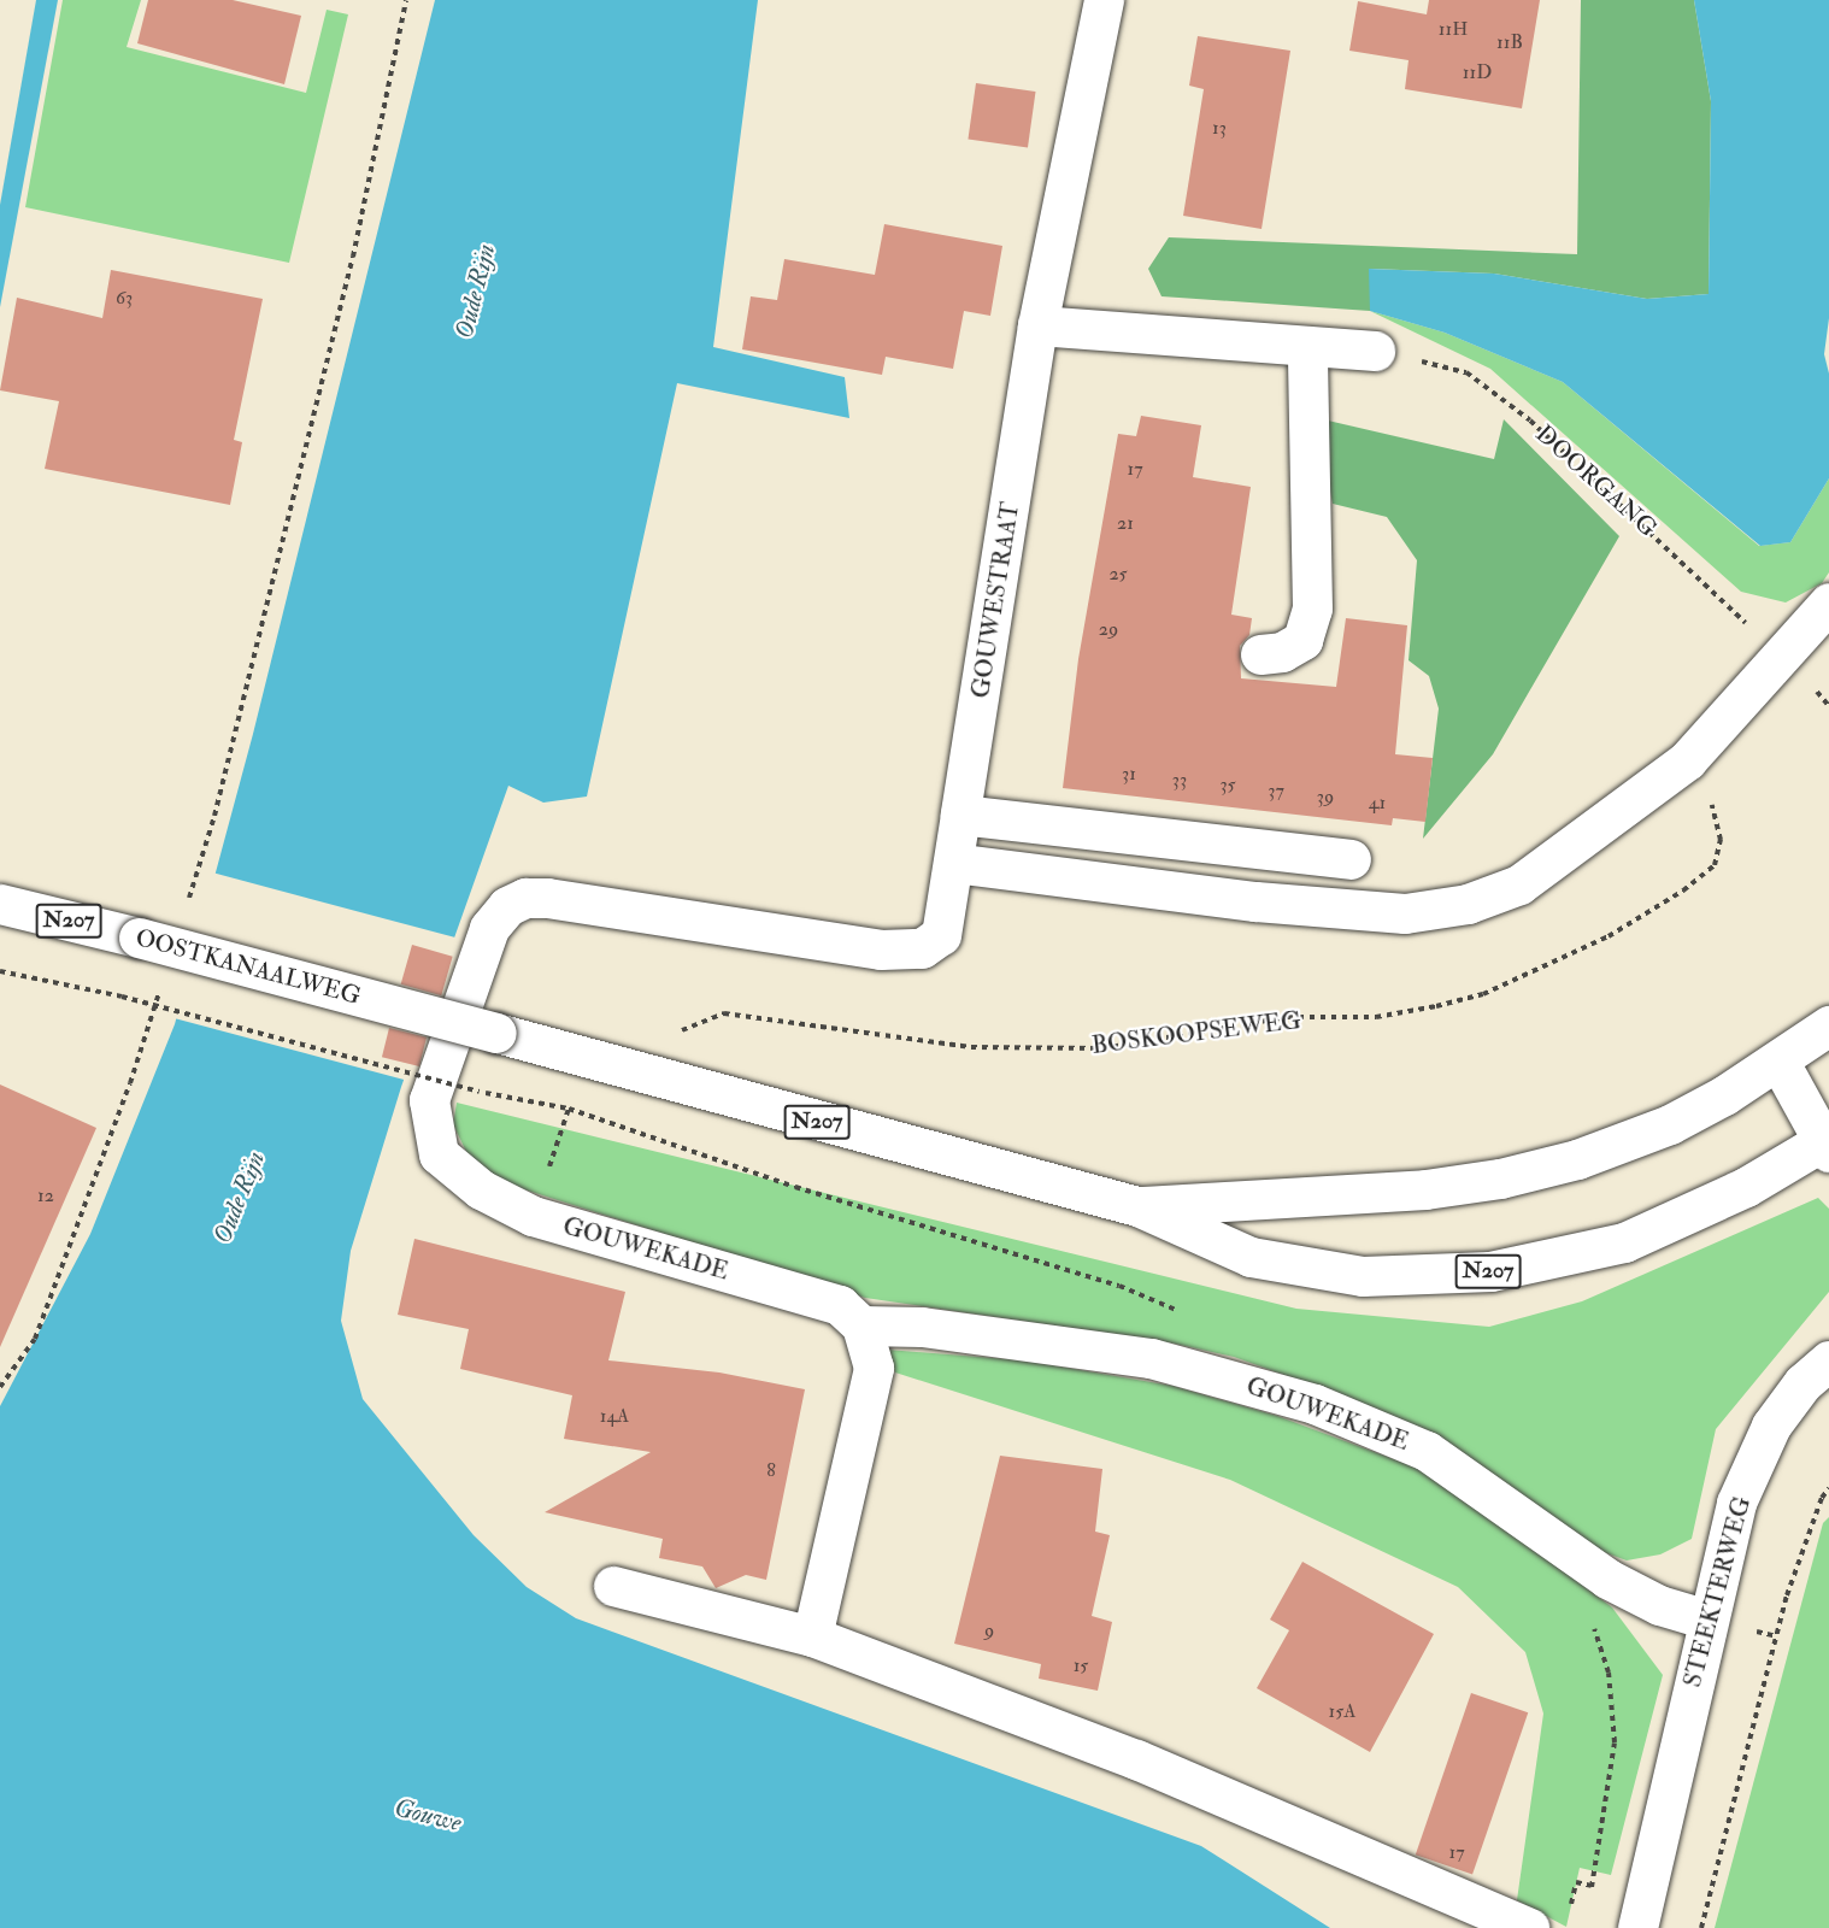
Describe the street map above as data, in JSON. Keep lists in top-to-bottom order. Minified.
{"streets":{"street":["GOUWESTRAAT","N207","OOSTKANAALWEG","GOUWEKADE","STEEKTERWEG"],"path":["DOORGANG","BOSKOOPSEWEG"]},"crossings":[["GOUWESTRAAT","GOUWEKADE"],["N207","OOSTKANAALWEG"],["N207","BOSKOOPSEWEG"],["OOSTKANAALWEG","BOSKOOPSEWEG"],["GOUWEKADE","STEEKTERWEG"]],"water":["Oude Rijn","Gouwe"],"house_numbers":["11H","11B","11D","13","63","17","21","25","29","31","33","35","37","39","41","12","14A","8","9","15","15A","17"]}
